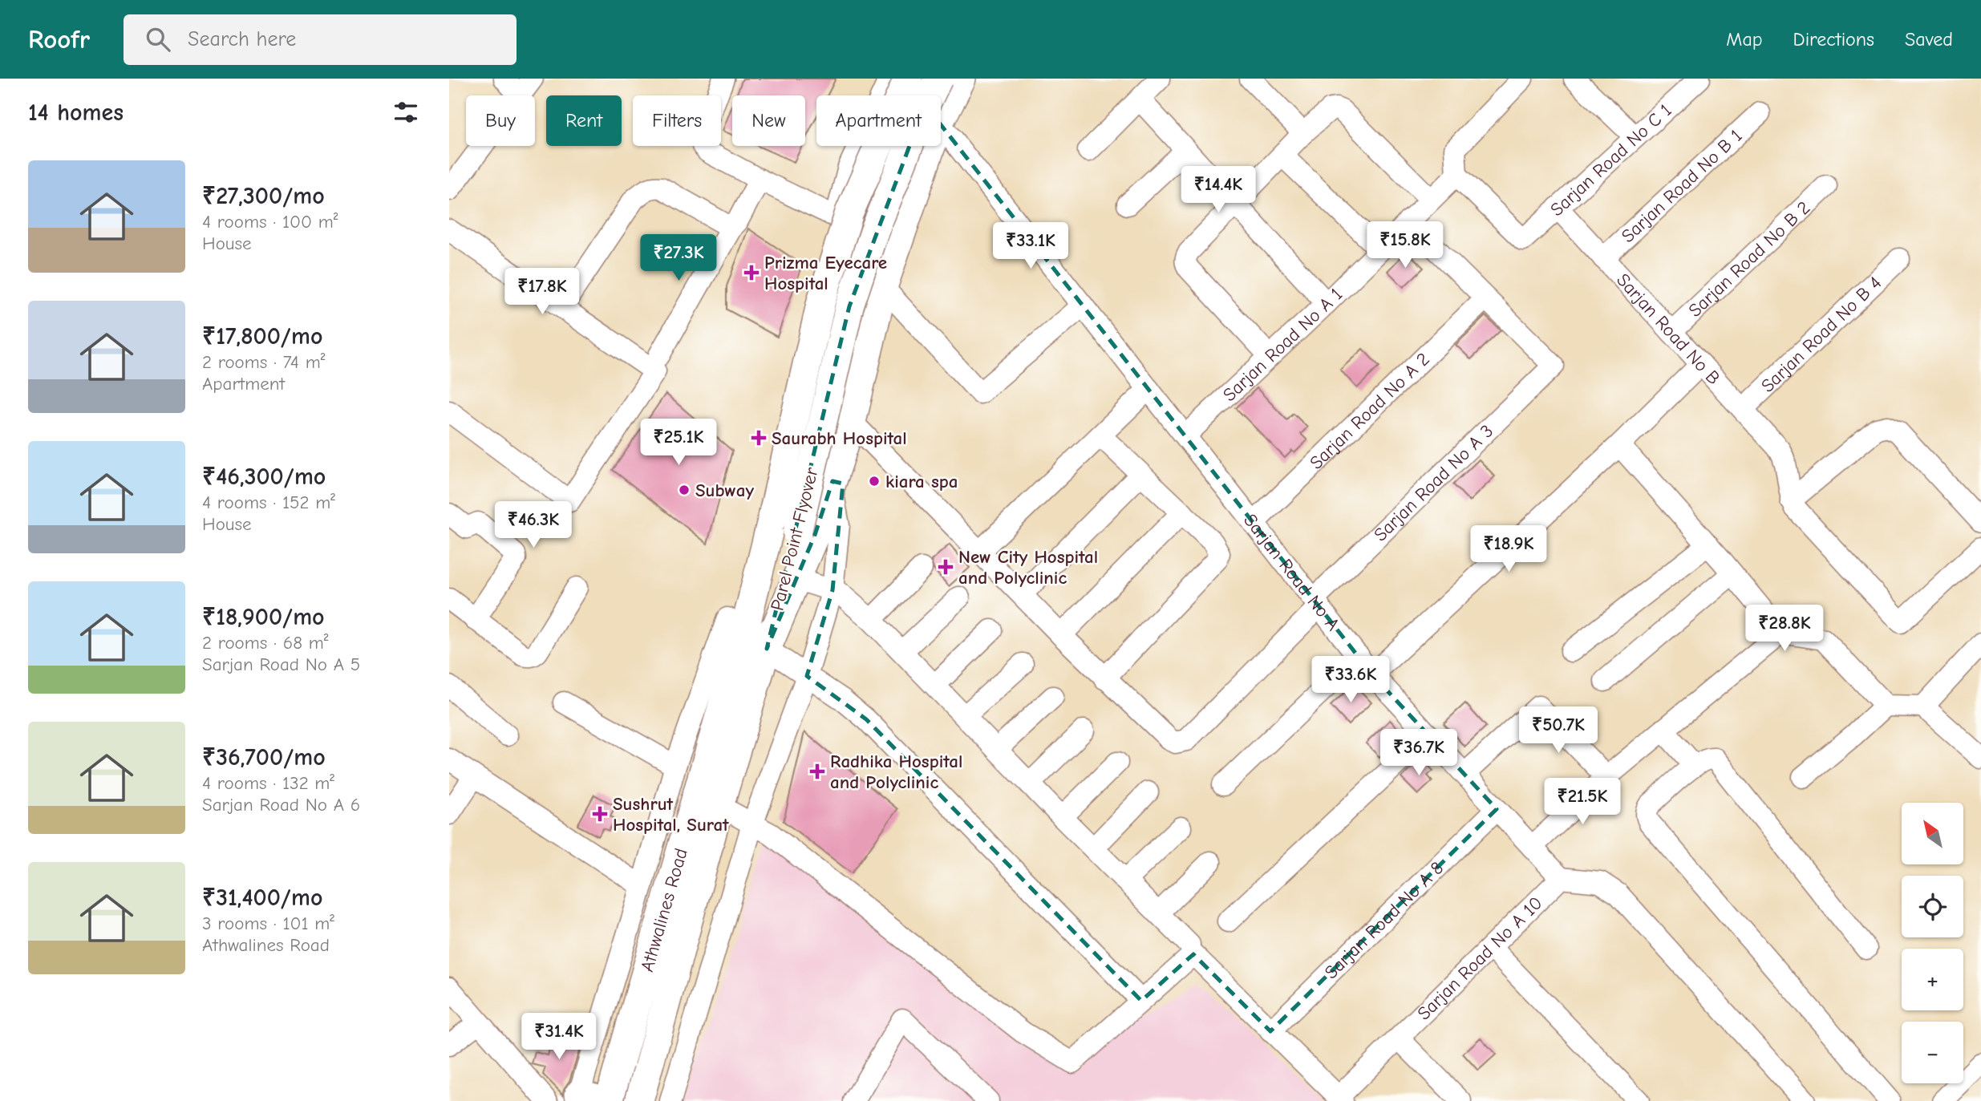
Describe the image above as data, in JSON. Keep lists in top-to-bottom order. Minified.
{"streets":{"main road":["Parel Point Flyover","Athwalines Road"],"street":["Sarjan Road No C 1","Sarjan Road No B 1","Sarjan Road No B 2","Sarjan Road No B","Sarjan Road No B 4","Sarjan Road No A 1","Sarjan Road No A 2","Sarjan Road No A 3","Sarjan Road No A","Sarjan Road No A 8","Sarjan Road No A 10"]},"crossings":[["Sarjan Road No C 1","Sarjan Road No B"],["Sarjan Road No C 1","Sarjan Road No A 1"],["Sarjan Road No B 1","Sarjan Road No B"],["Sarjan Road No B 2","Sarjan Road No B"],["Sarjan Road No B","Sarjan Road No B 4"],["Sarjan Road No A 1","Sarjan Road No A"],["Sarjan Road No A 2","Sarjan Road No A 3"],["Sarjan Road No A 2","Sarjan Road No A"],["Sarjan Road No A 3","Sarjan Road No A"],["Parel Point Flyover","Athwalines Road"],["Sarjan Road No A","Sarjan Road No A 8"],["Sarjan Road No A","Sarjan Road No A 10"]],"places":{"health":["Prizma Eyecare Hospital","Saurabh Hospital","New City Hospital and Polyclinic","Radhika Hospital and Polyclinic","Sushrut Hospital, Surat"],"other":["kiara spa","Subway"]},"north":"top left","page":{"header":"Roofr","search":"Search here","nav":["Map","Directions","Saved"],"heading":"14 homes","chip":["Buy","Rent","Filters","New","Apartment"],"list":[{"name":"₹27,300/mo","note":"4 rooms · 100 m² · House"},{"name":"₹17,800/mo","note":"2 rooms · 74 m² · Apartment"},{"name":"₹46,300/mo","note":"4 rooms · 152 m² · House"},{"name":"₹18,900/mo","note":"2 rooms · 68 m² · Sarjan Road No A 5"},{"name":"₹36,700/mo","note":"4 rooms · 132 m² · Sarjan Road No A 6"},{"name":"₹31,400/mo","note":"3 rooms · 101 m² · Athwalines Road"}],"price":["₹14.4K","₹15.8K","₹33.1K","₹27.3K","₹17.8K","₹25.1K","₹46.3K","₹18.9K","₹28.8K","₹33.6K","₹50.7K","₹36.7K","₹21.5K","₹31.4K"],"map_buttons":["+","−"]}}
